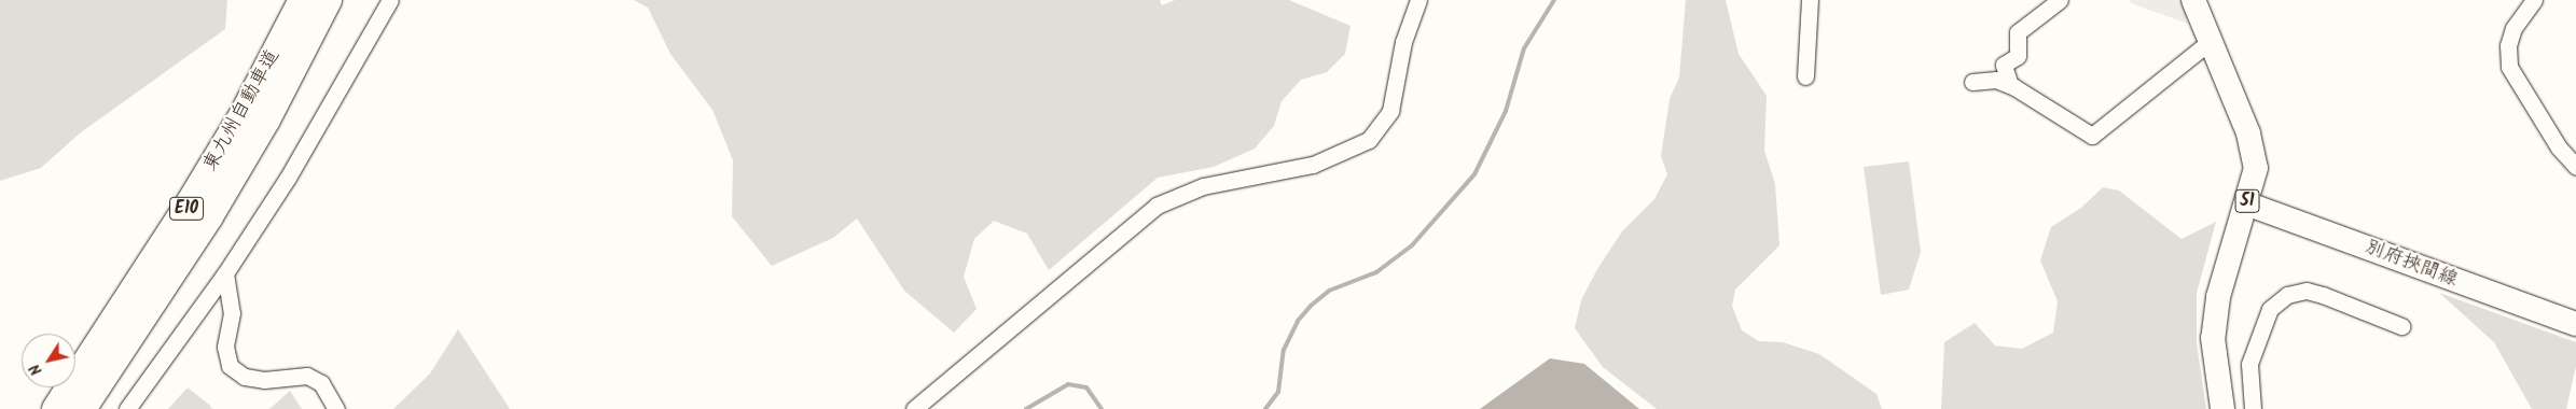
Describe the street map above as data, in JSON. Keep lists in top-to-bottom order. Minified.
{"streets":{"highway":["東九州自動車道","E10"],"main road":["51","別府挾間線"]},"crossings":[["51","別府挾間線"]],"north":"bottom left"}
